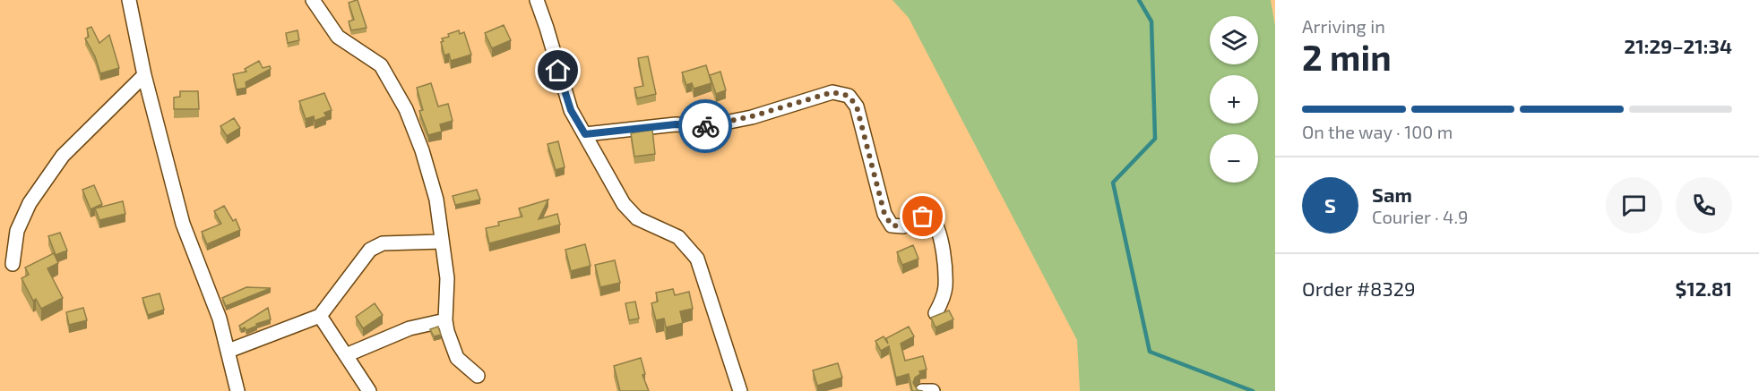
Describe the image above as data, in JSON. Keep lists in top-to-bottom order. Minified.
{"page":{"heading":["2 min","Arriving in","21:29–21:34"],"panel":["Sam","Courier · 4.9","Order #8329","$12.81"],"map_buttons":["+","−"],"bar":"On the way · 100 m","round":"S"}}
